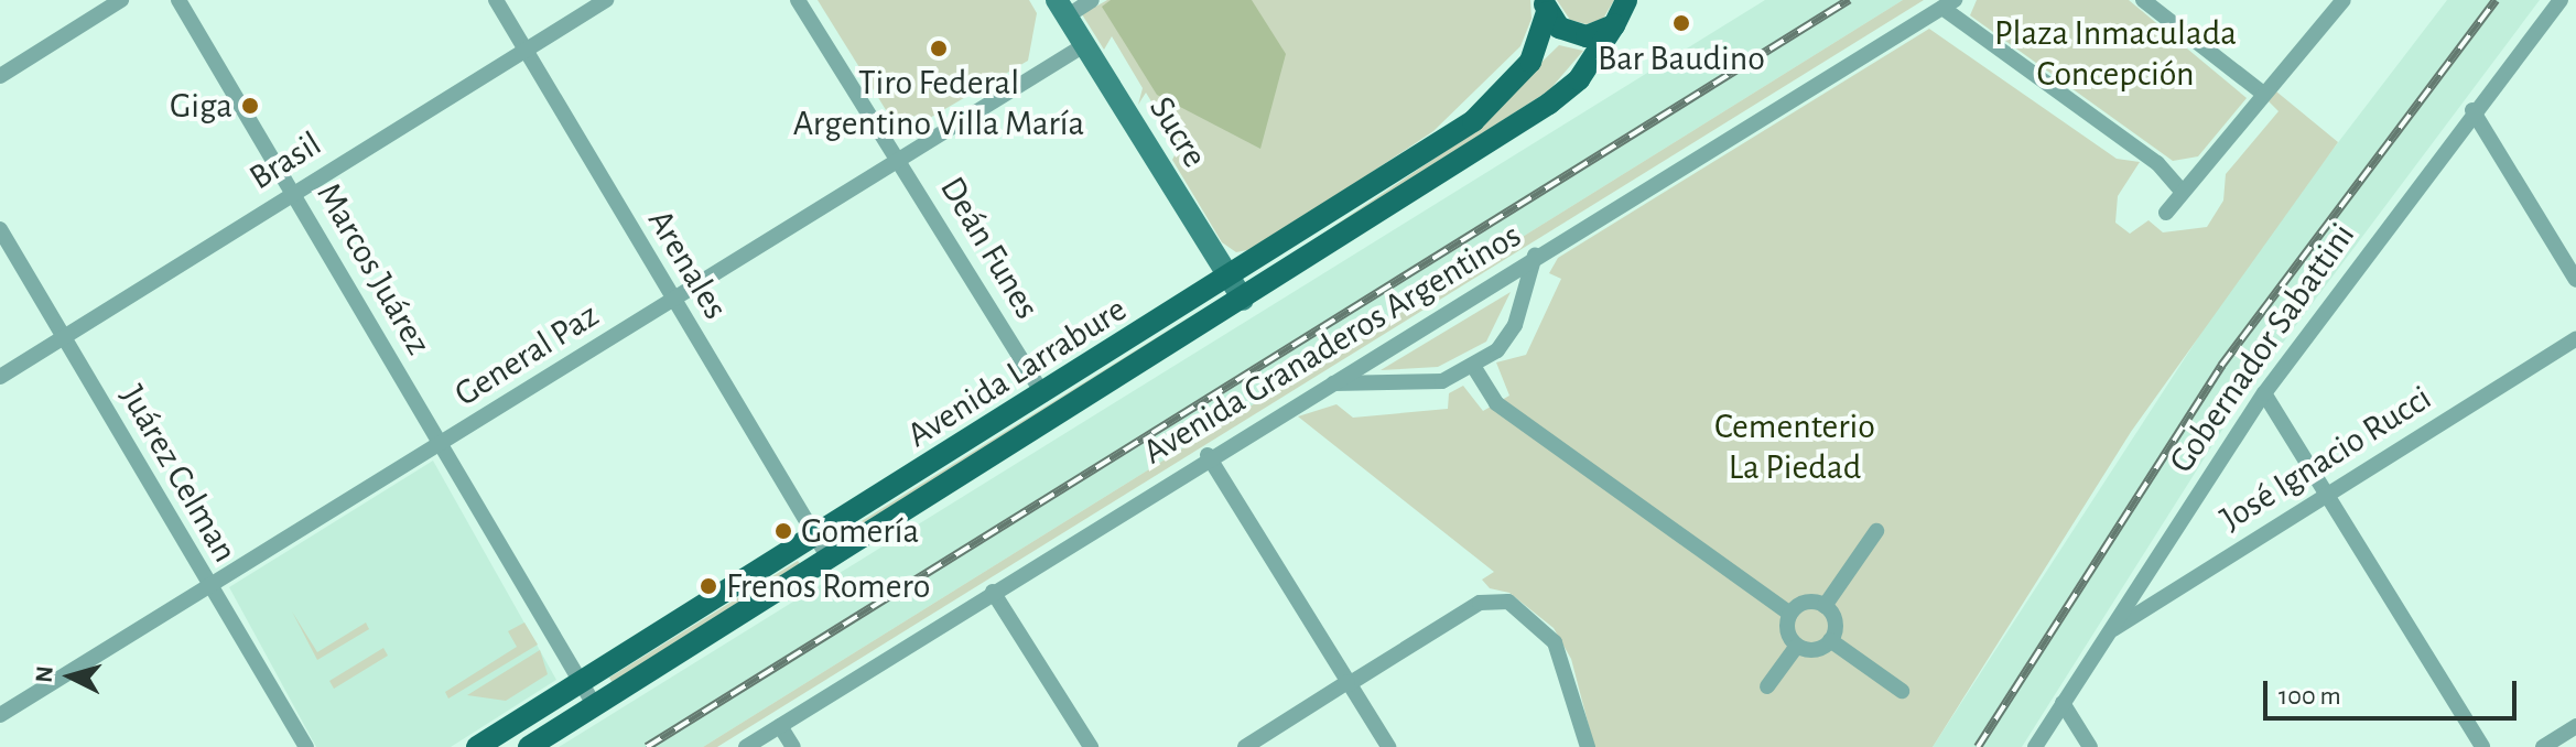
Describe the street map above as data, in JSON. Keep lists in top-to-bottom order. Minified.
{"streets":{"main road":["Sucre","Avenida Larrabure"],"street":["Brasil","Deán Funes","Arenales","Marcos Juárez","Avenida Granaderos Argentinos","Gobernador Sabattini","General Paz","José Ignacio Rucci","Juárez Celman"]},"crossings":[["Sucre","General Paz"],["Sucre","Avenida Larrabure"],["Brasil","Arenales"],["Brasil","Marcos Juárez"],["Brasil","Juárez Celman"],["Deán Funes","General Paz"],["Deán Funes","Avenida Larrabure"],["Arenales","General Paz"],["Arenales","Avenida Larrabure"],["Marcos Juárez","General Paz"],["Marcos Juárez","Avenida Larrabure"],["Gobernador Sabattini","José Ignacio Rucci"],["General Paz","Juárez Celman"]],"parks":["Plaza Inmaculada Concepción","Cementerio La Piedad"],"places":["Bar Baudino","Tiro Federal Argentino Villa María","Giga","Gomería","Frenos Romero"],"scale_bar":"100 m","north":"left"}
